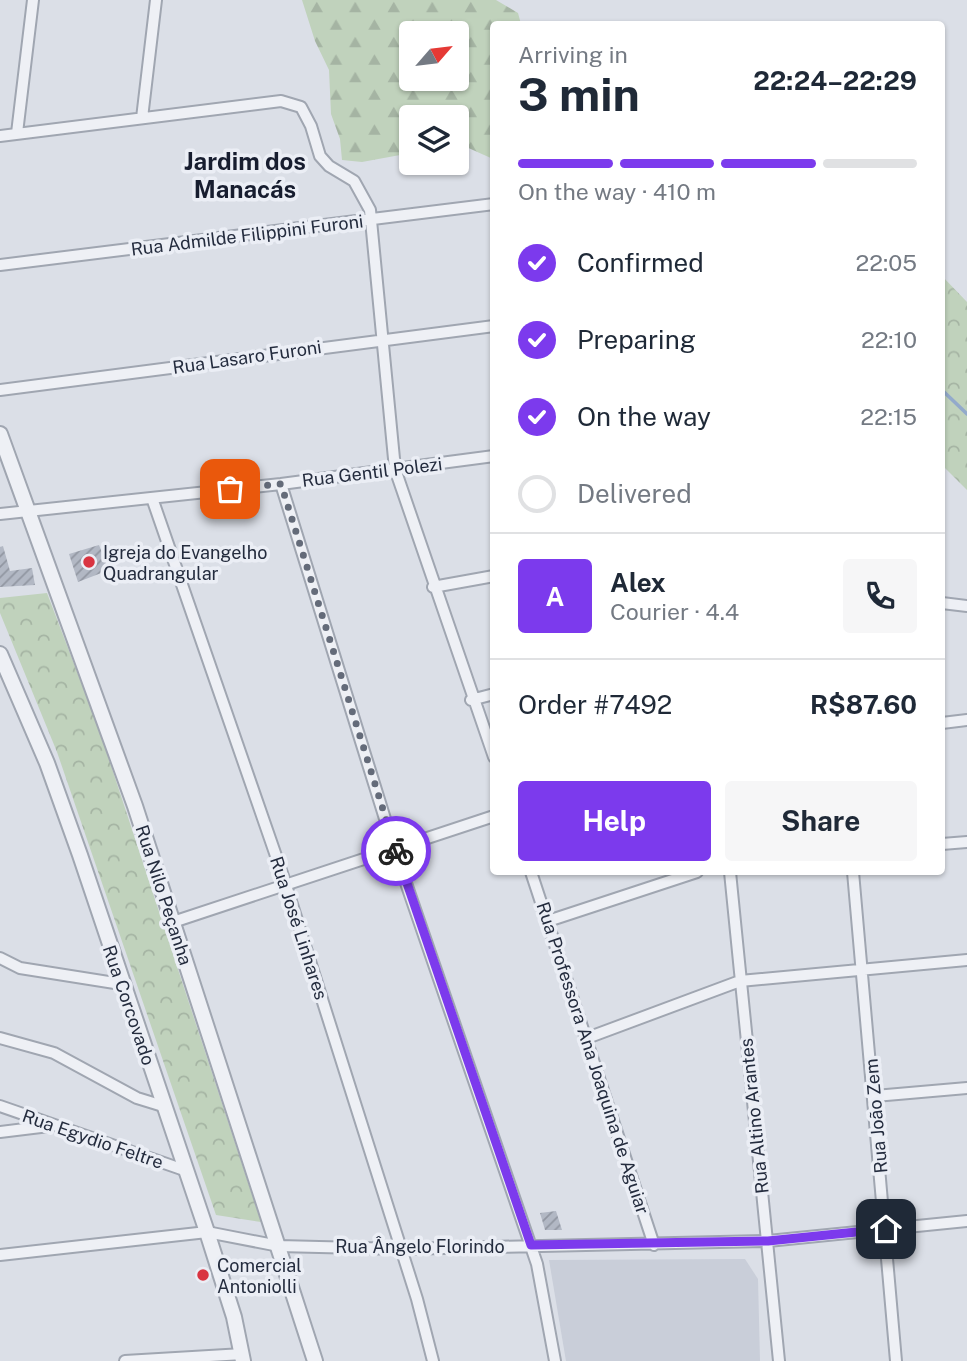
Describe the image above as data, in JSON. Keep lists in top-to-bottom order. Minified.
{"streets":{"street":["Rua Admilde Filippini Furoni","Rua Lasaro Furoni","Rua Gentil Polezi","Rua Nilo Peçanha","Rua José Linhares","Rua Corcovado","Rua Professora Ana Joaquina de Aguiar","Rua Altino Arantes","Rua João Zem","Rua Egydio Feltre","Rua Ângelo Florindo"]},"crossings":[["Rua Gentil Polezi","Rua Nilo Peçanha"],["Rua Gentil Polezi","Rua José Linhares"],["Rua Nilo Peçanha","Rua Ângelo Florindo"],["Rua José Linhares","Rua Ângelo Florindo"],["Rua Corcovado","Rua Egydio Feltre"],["Rua Corcovado","Rua Ângelo Florindo"],["Rua Professora Ana Joaquina de Aguiar","Rua Ângelo Florindo"],["Rua Altino Arantes","Rua Ângelo Florindo"],["Rua João Zem","Rua Ângelo Florindo"]],"districts":["Jardim dos Manacás"],"places":["Igreja do Evangelho Quadrangular","Comercial Antoniolli"],"north":"top right","page":{"heading":["3 min","Arriving in","22:24–22:29"],"panel":["Alex","Courier · 4.4","Order #7492","R$87.60"],"bar":"On the way · 410 m","list":[["Confirmed","22:05"],["Preparing","22:10"],["On the way","22:15"],"Delivered"],"round":"A","buttons":["Help","Share"]}}
